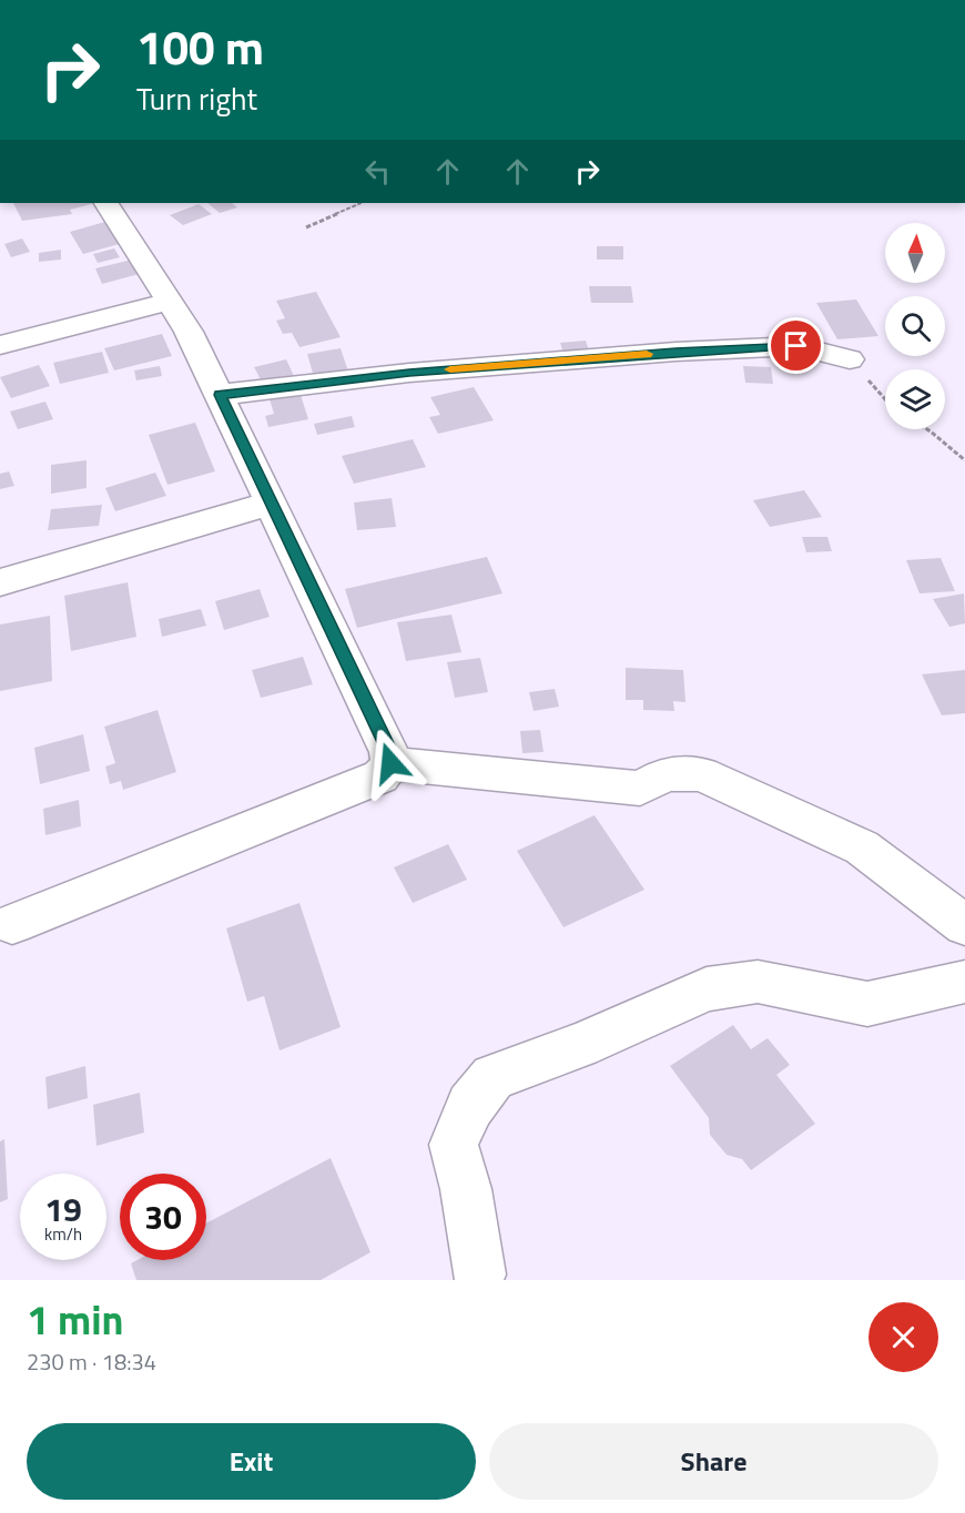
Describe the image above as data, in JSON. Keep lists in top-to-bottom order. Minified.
{"north":"top","page":{"turn":["100 m","Turn right"],"speed":"19 km/h","limit":"30","heading":["1 min","230 m · 18:34"],"buttons":["Exit","Share"]}}
